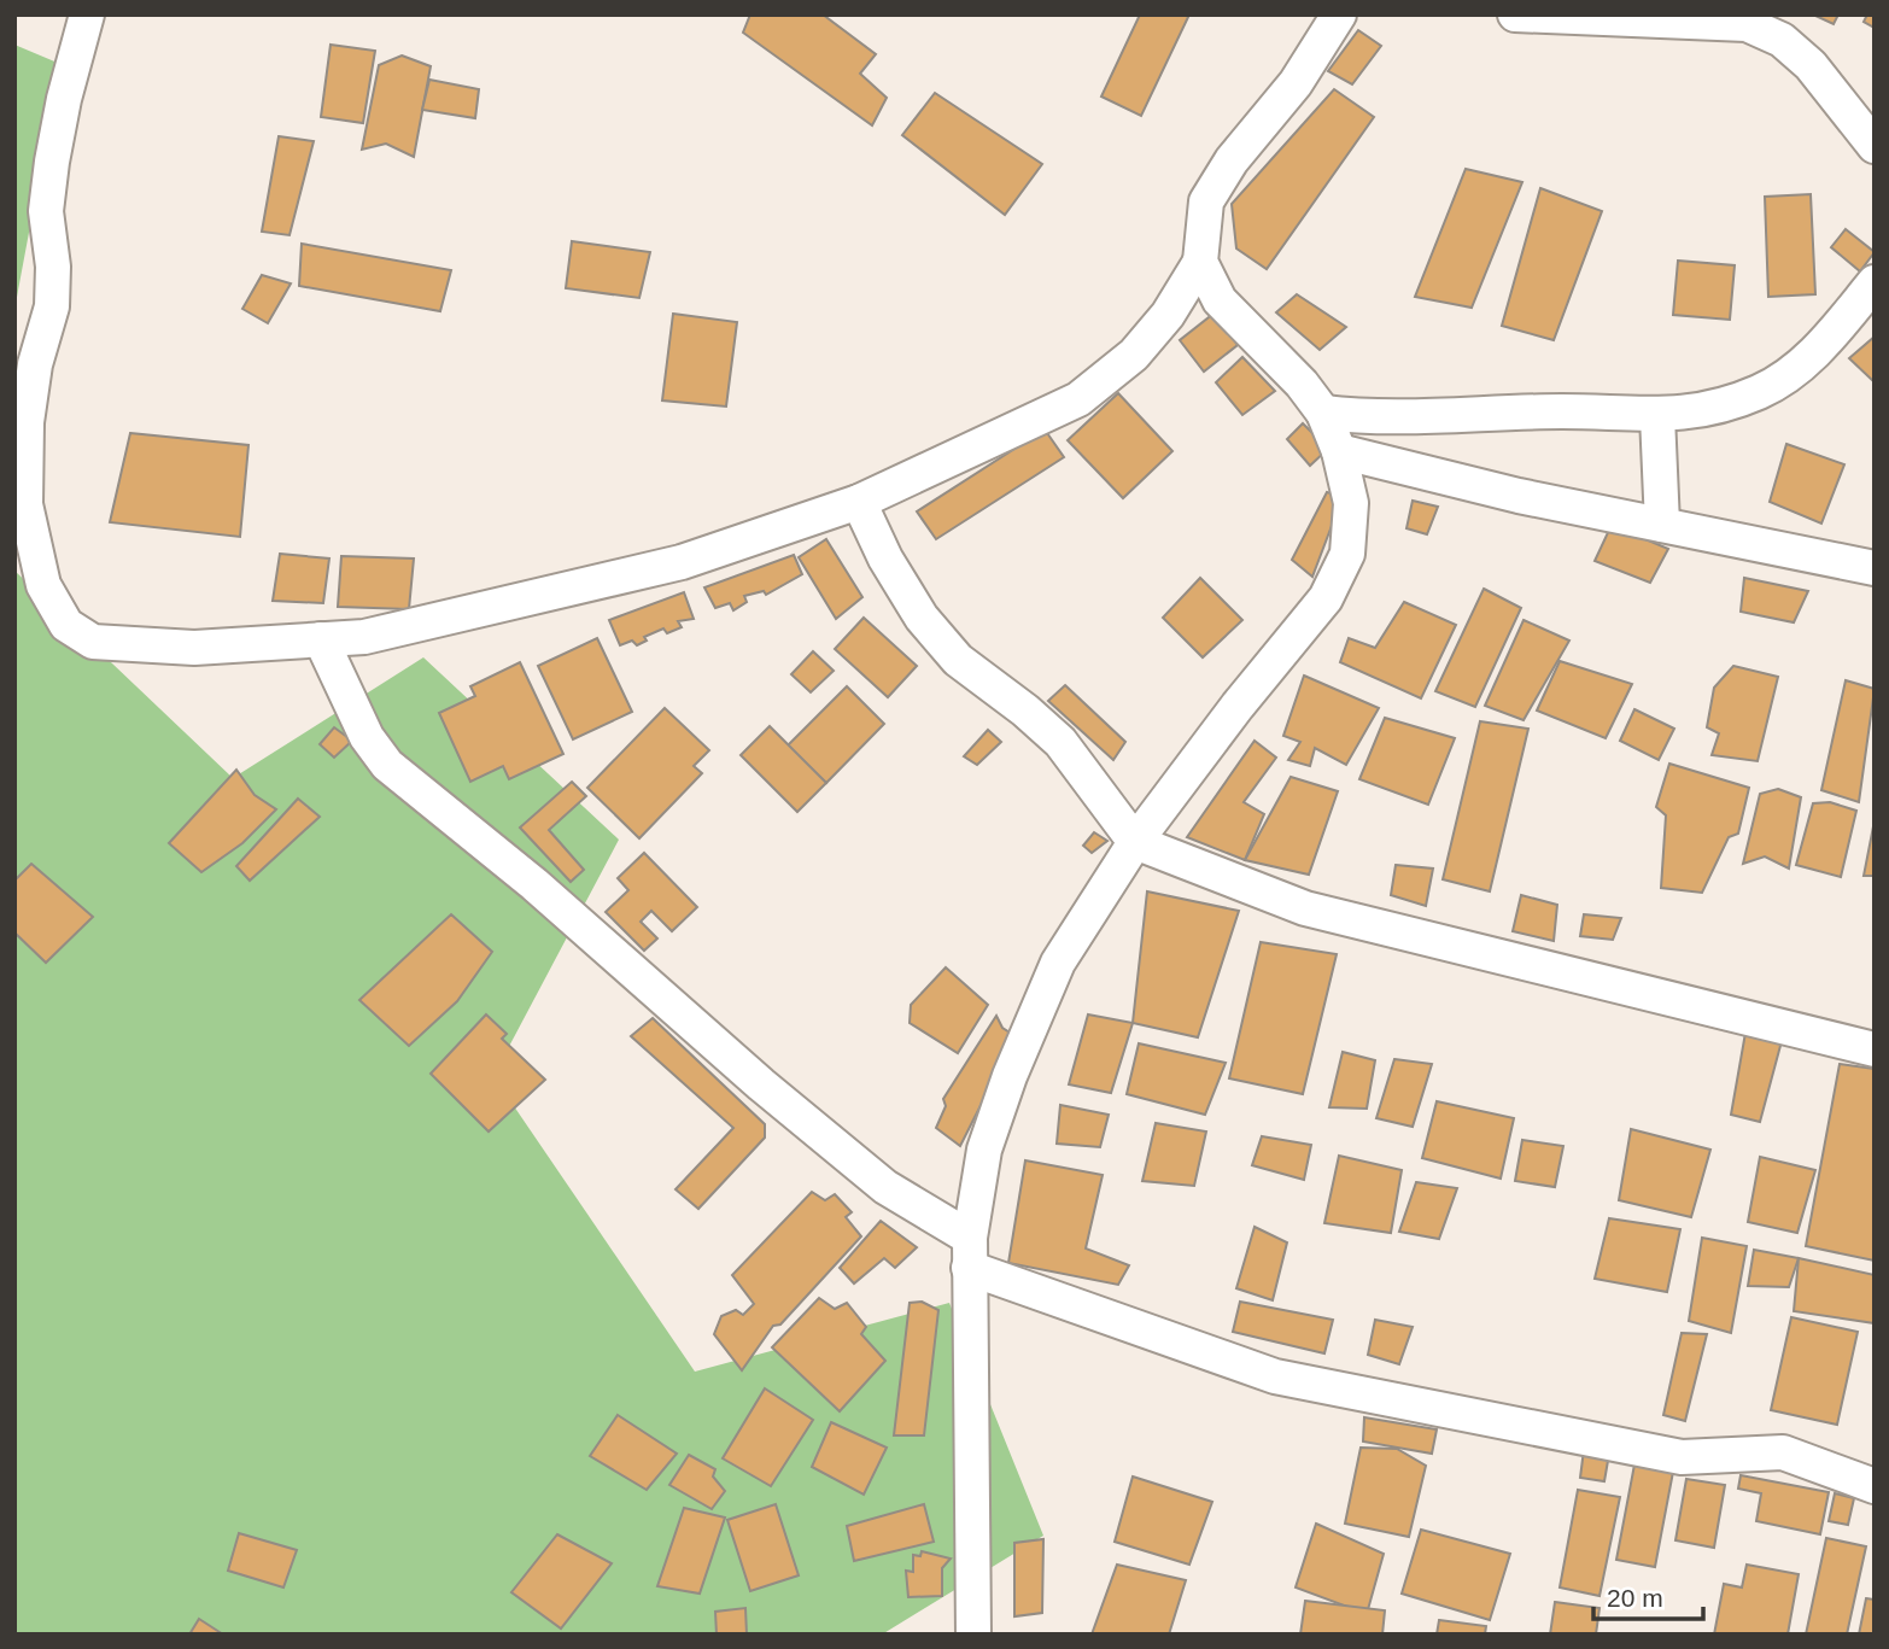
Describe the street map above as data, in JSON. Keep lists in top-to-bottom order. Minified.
{"scale_bar":"20 m"}
